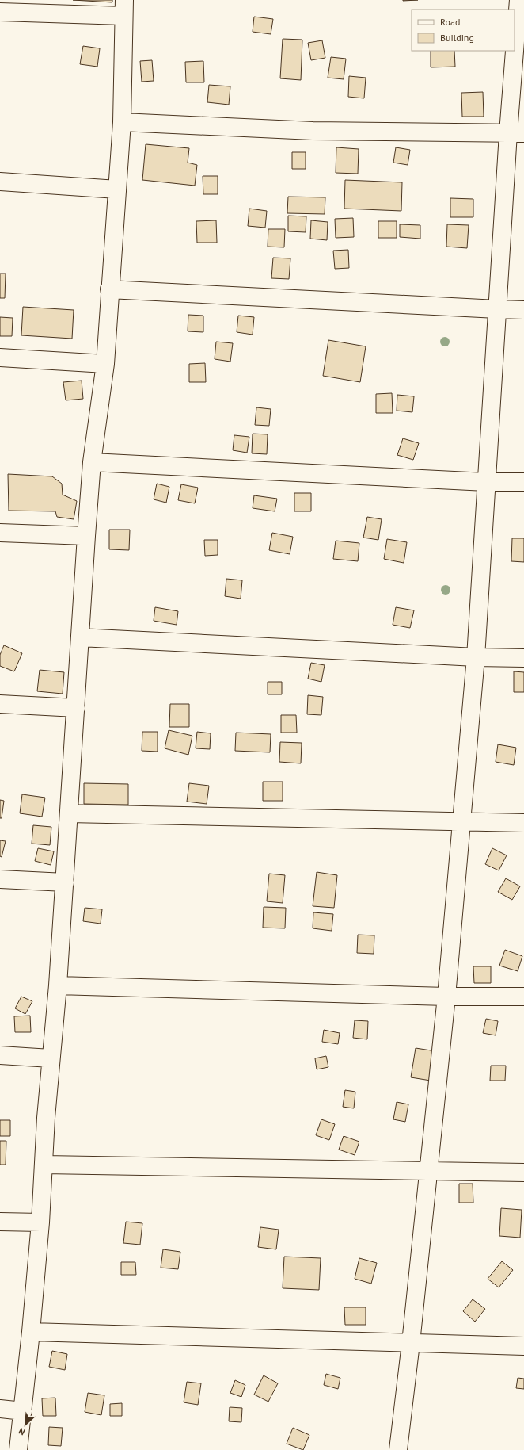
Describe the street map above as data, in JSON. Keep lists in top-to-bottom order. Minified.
{"legend":["Road","Building"],"north":"bottom left"}
